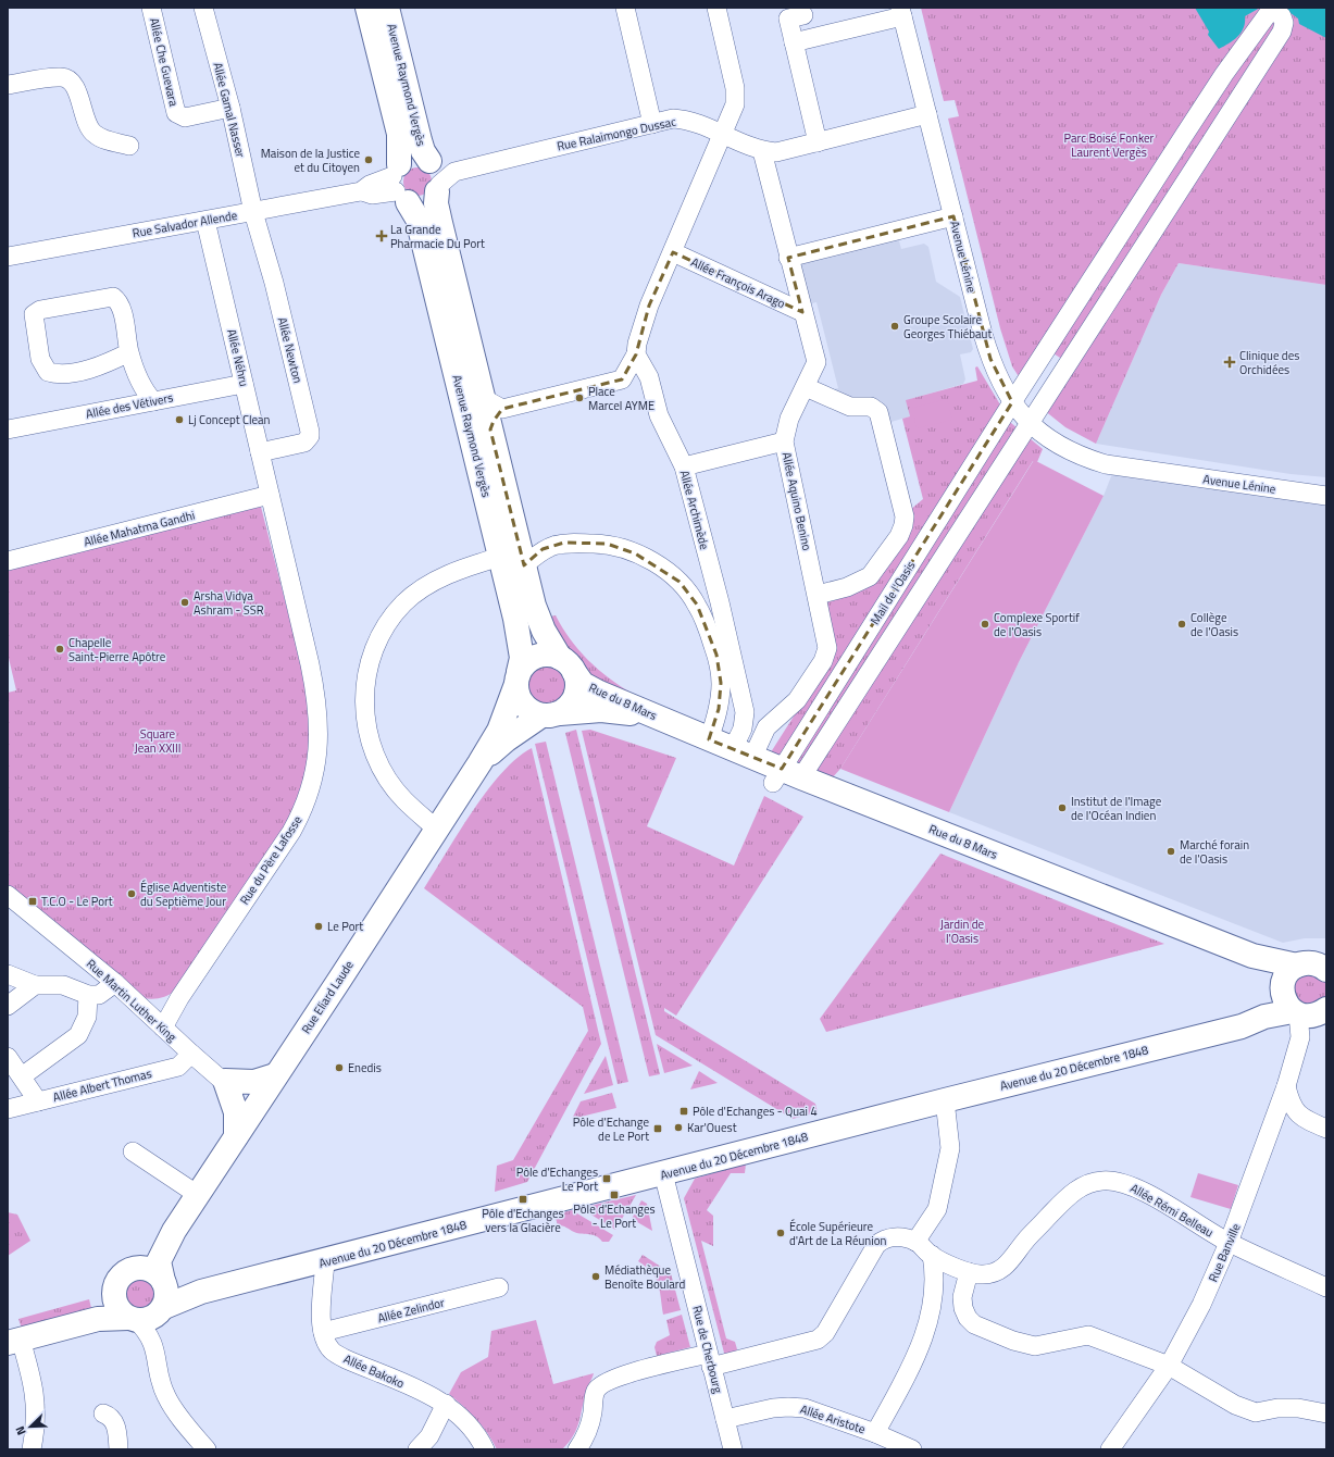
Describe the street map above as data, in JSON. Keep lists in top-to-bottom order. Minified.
{"streets":{"main road":["Avenue Raymond Vergès","Rue du 8 Mars","Rue Eliard Laude","Avenue du 20 Décembre 1848"],"street":["Allée Che Guevara","Allée Gamal Nasser","Rue Ralaimongo Dussac","Rue Salvador Allende","Avenue Lénine","Allée François Arago","Allée Newton","Allée Néhru","Allée des Vétivers","Allée Aquino Benino","Allée Archimède","Allée Mahatma Gandhi","Mail de l'Oasis","Rue du Père Lafosse","Rue Martin Luther King","Allée Albert Thomas","Allée Rémi Belleau","Rue Banville","Allée Zelindor","Rue de Cherbourg","Allée Bakoko","Allée Aristote"]},"crossings":[["Allée Che Guevara","Allée Gamal Nasser"],["Avenue Raymond Vergès","Rue Ralaimongo Dussac"],["Avenue Raymond Vergès","Rue Salvador Allende"],["Avenue Raymond Vergès","Rue du 8 Mars"],["Avenue Raymond Vergès","Rue Eliard Laude"],["Allée Gamal Nasser","Rue Salvador Allende"],["Allée Gamal Nasser","Allée Newton"],["Rue Ralaimongo Dussac","Rue Salvador Allende"],["Rue Ralaimongo Dussac","Avenue Lénine"],["Rue Salvador Allende","Allée Newton"],["Rue Salvador Allende","Allée Néhru"],["Avenue Lénine","Mail de l'Oasis"],["Allée François Arago","Allée Aquino Benino"],["Allée Newton","Allée Néhru"],["Allée Néhru","Allée des Vétivers"],["Allée Néhru","Allée Mahatma Gandhi"],["Allée Néhru","Rue du Père Lafosse"],["Allée Aquino Benino","Allée Archimède"],["Allée Aquino Benino","Rue du 8 Mars"],["Allée Archimède","Rue du 8 Mars"],["Allée Mahatma Gandhi","Rue du Père Lafosse"],["Mail de l'Oasis","Rue du 8 Mars"],["Rue du 8 Mars","Rue Eliard Laude"],["Rue du 8 Mars","Avenue du 20 Décembre 1848"],["Rue du 8 Mars","Rue Banville"],["Rue du Père Lafosse","Rue Martin Luther King"],["Rue Eliard Laude","Avenue du 20 Décembre 1848"],["Rue Martin Luther King","Allée Albert Thomas"],["Avenue du 20 Décembre 1848","Rue Banville"],["Avenue du 20 Décembre 1848","Rue de Cherbourg"],["Avenue du 20 Décembre 1848","Allée Bakoko"],["Allée Rémi Belleau","Rue Banville"],["Allée Zelindor","Allée Bakoko"],["Rue de Cherbourg","Allée Aristote"]],"parks":["Parc Boisé Fonker Laurent Vergès","Square Jean XXIII","Jardin de l'Oasis"],"places":{"other":["Maison de la Justice et du Citoyen","Groupe Scolaire Georges Thiébaut","Place Marcel AYME","Lj Concept Clean","Arsha Vidya Ashram - SSR","Complexe Sportif de l'Oasis","Collège de l'Oasis","Chapelle Saint-Pierre Apôtre","Institut de l'Image de l'Océan Indien","Marché forain de l'Oasis","Église Adventiste du Septième Jour","Le Port","Enedis","Kar'Ouest","École Supérieure d'Art de La Réunion","Médiathèque Benoîte Boulard"],"health":["La Grande Pharmacie Du Port","Clinique des Orchidées"],"transit":["T.C.O - Le Port","Pôle d'Echanges - Quai 4","Pôle d'Echange de Le Port","Pôle d'Echanges Le Port","Pôle d'Echanges - Le Port","Pôle d'Echanges vers la Glacière"]},"north":"bottom left"}
